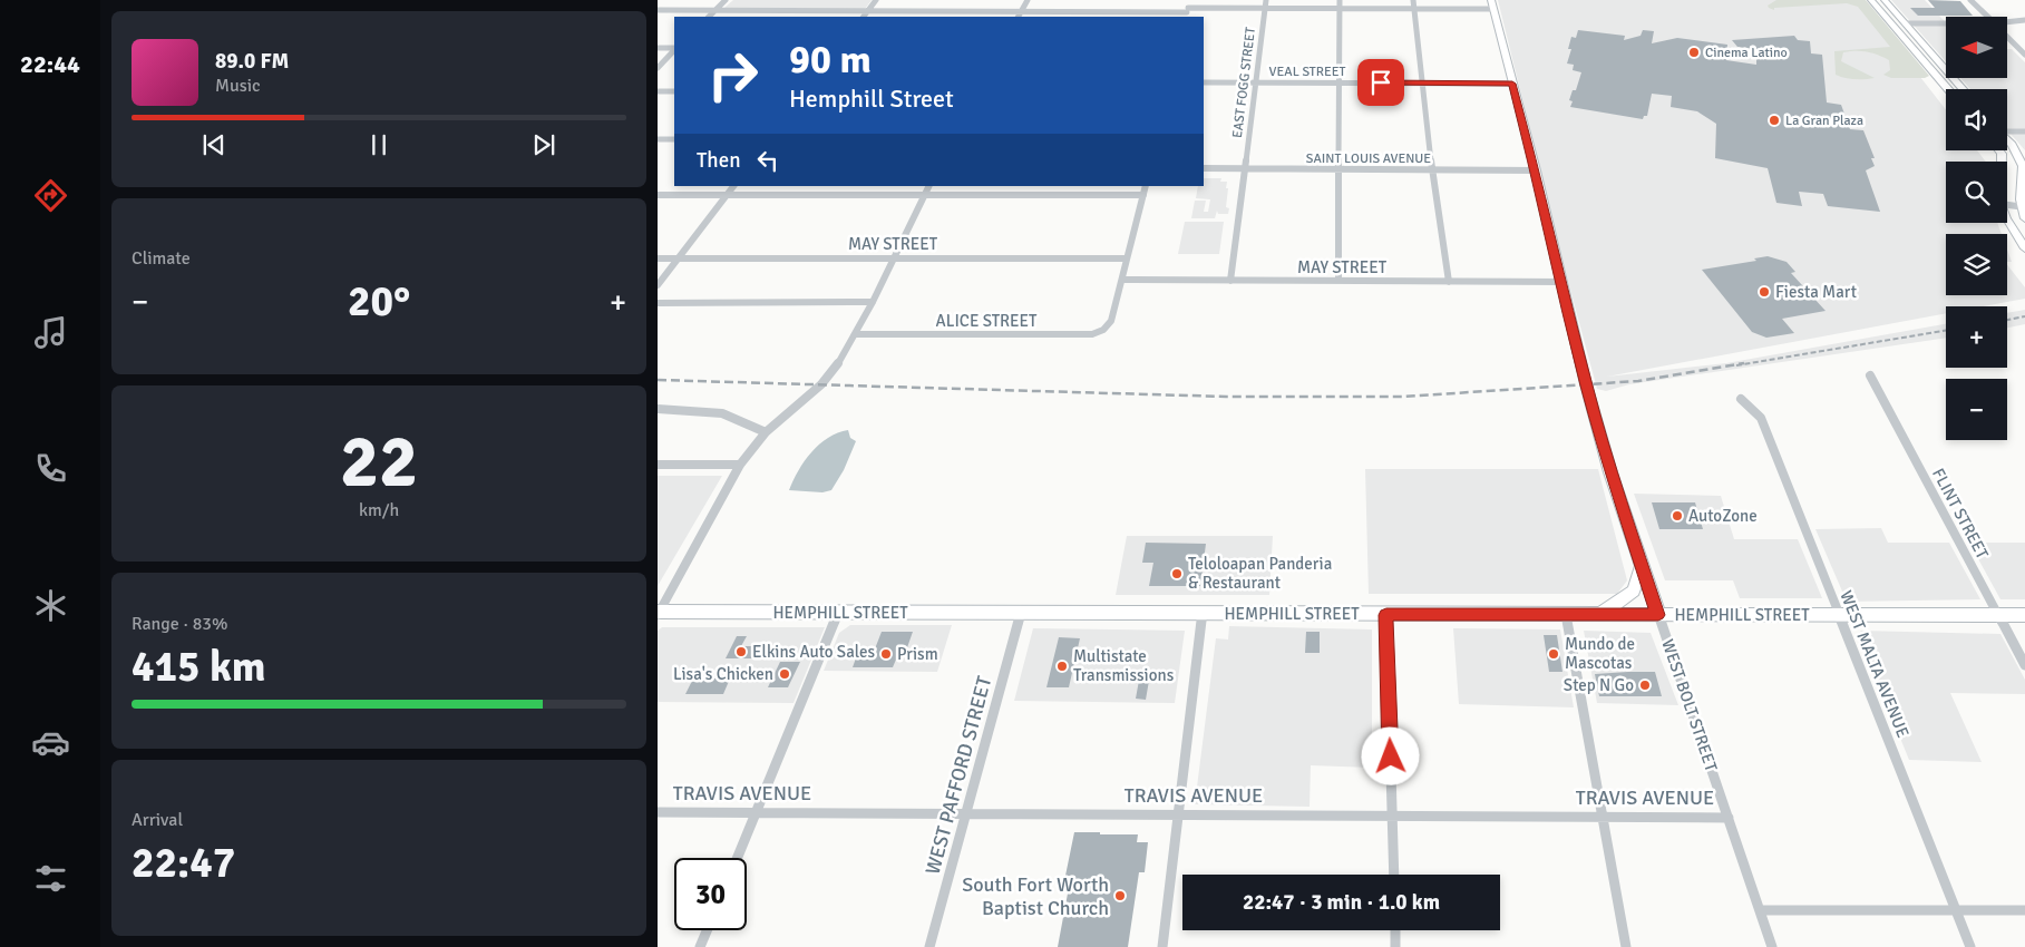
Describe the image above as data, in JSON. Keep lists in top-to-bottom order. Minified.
{"streets":{"main road":["HEMPHILL STREET","WEST BOLT STREET"],"street":["VEAL STREET","EAST FOGG STREET","SAINT LOUIS AVENUE","MAY STREET","ALICE STREET","FLINT STREET","WEST MALTA AVENUE","WEST PAFFORD STREET","TRAVIS AVENUE"]},"crossings":[["VEAL STREET","EAST FOGG STREET"],["VEAL STREET","WEST BOLT STREET"],["EAST FOGG STREET","SAINT LOUIS AVENUE"],["EAST FOGG STREET","MAY STREET"],["SAINT LOUIS AVENUE","WEST BOLT STREET"],["MAY STREET","ALICE STREET"],["MAY STREET","WEST BOLT STREET"],["FLINT STREET","HEMPHILL STREET"],["HEMPHILL STREET","WEST MALTA AVENUE"],["HEMPHILL STREET","WEST BOLT STREET"],["HEMPHILL STREET","WEST PAFFORD STREET"],["WEST BOLT STREET","TRAVIS AVENUE"],["WEST PAFFORD STREET","TRAVIS AVENUE"]],"places":["Cinema Latino","La Gran Plaza","Fiesta Mart","AutoZone","Teloloapan Panderia & Restaurant","Elkins Auto Sales","Prism","Mundo de Mascotas","Multistate Transmissions","Lisa's Chicken","Step N Go","South Fort Worth Baptist Church"],"north":"left","page":{"tabs":"22:44","map_buttons":["+","−"],"turn":["90 m","Hemphill Street"],"song":["89.0 FM","Music"],"then":"Then","tile":["Climate",["22","km/h"],["Range · 83%","415 km"],["Arrival","22:47"]],"heat":["−","20°","+"],"limit":"30","trip":"22:47 · 3 min · 1.0 km"}}
